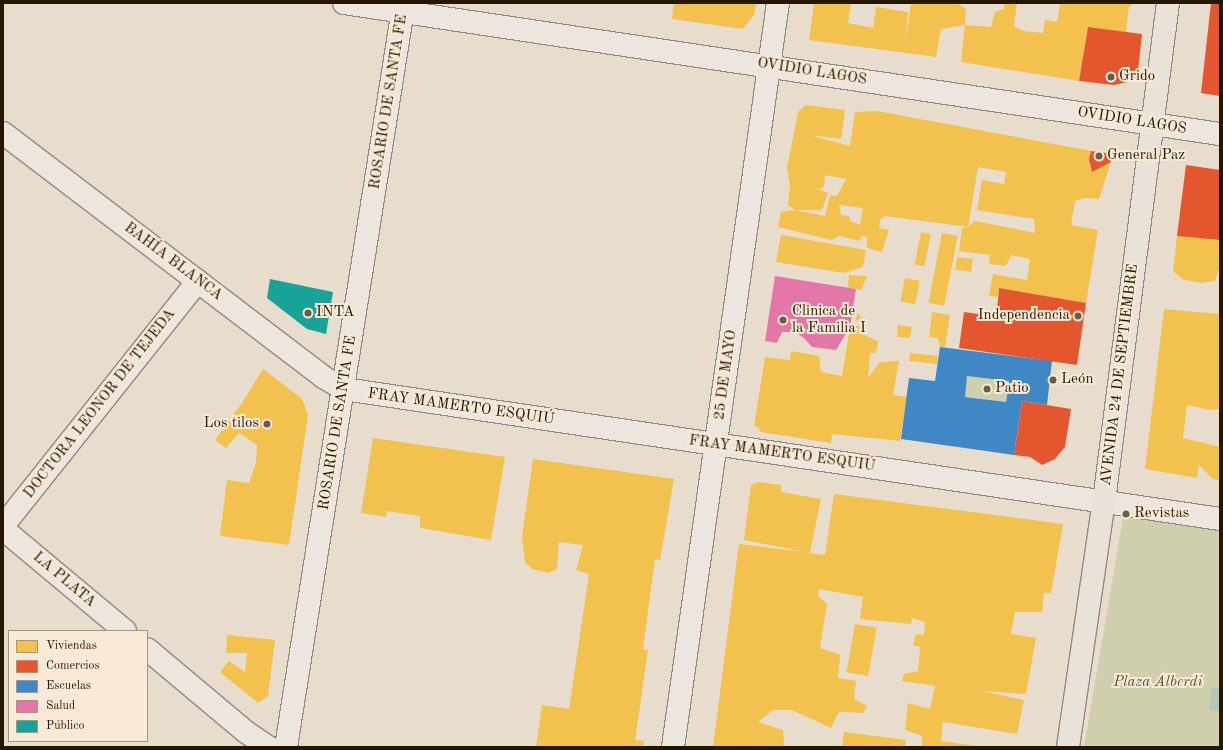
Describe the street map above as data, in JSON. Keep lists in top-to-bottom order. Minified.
{"streets":{"main road":["AVENIDA 24 DE SEPTIEMBRE"],"street":["OVIDIO LAGOS","ROSARIO DE SANTA FE","BAHÍA BLANCA","25 DE MAYO","DOCTORA LEONOR DE TEJEDA","FRAY MAMERTO ESQUIÚ","LA PLATA"]},"crossings":[["OVIDIO LAGOS","ROSARIO DE SANTA FE"],["OVIDIO LAGOS","25 DE MAYO"],["OVIDIO LAGOS","AVENIDA 24 DE SEPTIEMBRE"],["ROSARIO DE SANTA FE","BAHÍA BLANCA"],["ROSARIO DE SANTA FE","FRAY MAMERTO ESQUIÚ"],["BAHÍA BLANCA","DOCTORA LEONOR DE TEJEDA"],["BAHÍA BLANCA","FRAY MAMERTO ESQUIÚ"],["25 DE MAYO","FRAY MAMERTO ESQUIÚ"],["AVENIDA 24 DE SEPTIEMBRE","FRAY MAMERTO ESQUIÚ"],["DOCTORA LEONOR DE TEJEDA","LA PLATA"]],"parks":["Plaza Alberdi"],"places":["Grido","General Paz","INTA","Independencia","Clinica de la Familia I","León","Patio","Los tilos","Revistas"],"legend":["Viviendas","Comercios","Escuelas","Salud","Público"]}
